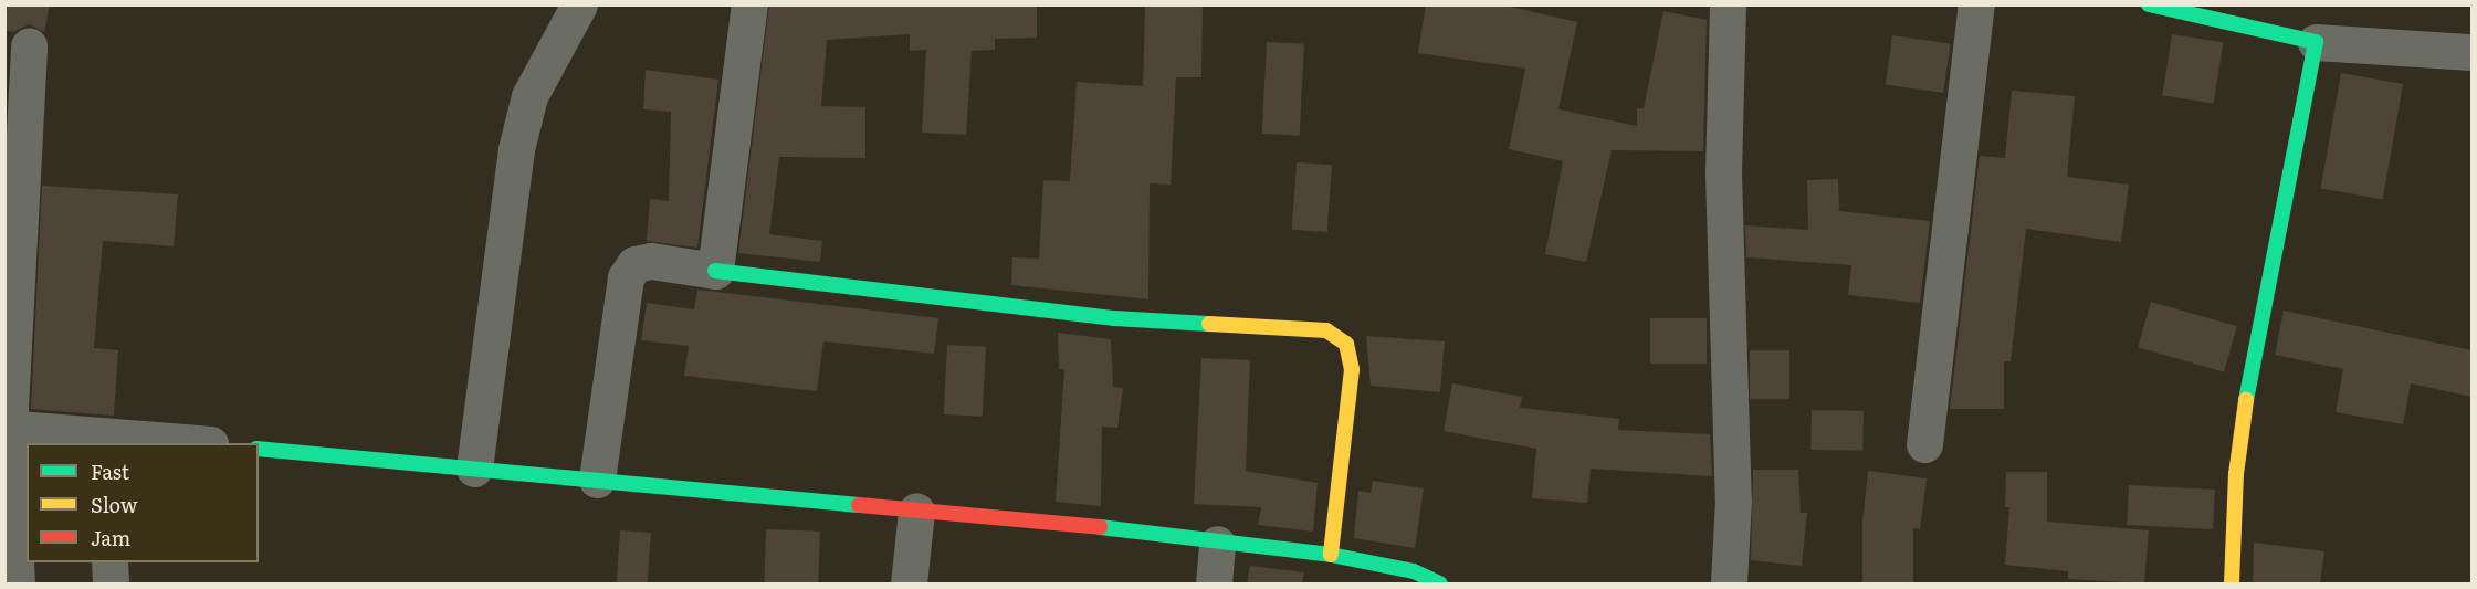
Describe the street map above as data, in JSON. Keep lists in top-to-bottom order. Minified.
{"legend":["Fast","Slow","Jam"]}
